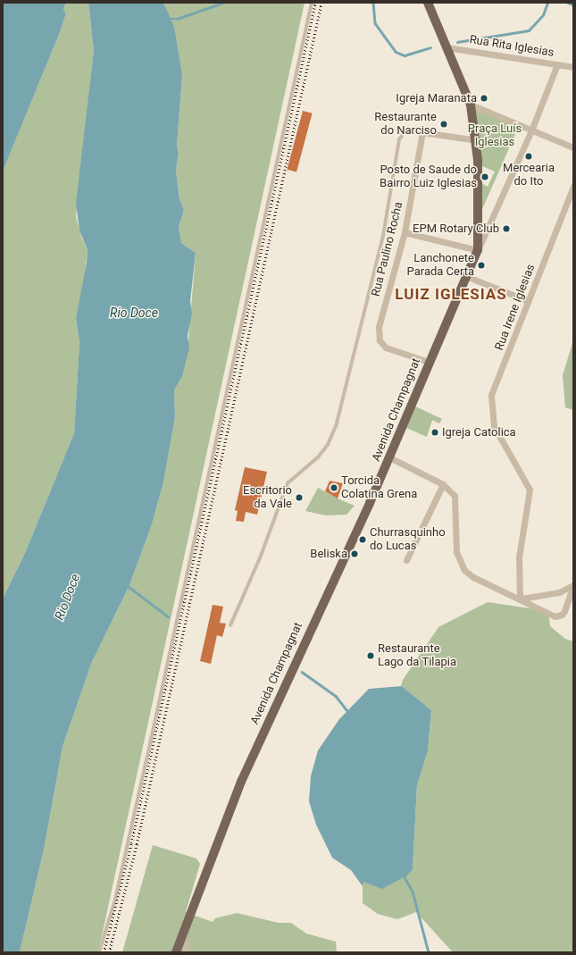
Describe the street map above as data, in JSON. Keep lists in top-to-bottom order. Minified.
{"streets":{"main road":["Avenida Champagnat"],"street":["Rua Rita Iglesias","Rua Paulino Rocha","Rua Irene Iglesias"]},"crossings":[["Rua Rita Iglesias","Avenida Champagnat"],["Rua Paulino Rocha","Avenida Champagnat"]],"districts":["LUIZ IGLESIAS"],"water":["Rio Doce"],"parks":["Praça Luís Iglesias"],"places":["Igreja Maranata","Restaurante do Narciso","Mercearia do Ito","Posto de Saude do Bairro Luiz Iglesias","EPM Rotary Club","Lanchonete Parada Certa","Igreja Catolica","Torcida Colatina Grena","Escritorio da Vale","Churrasquinho do Lucas","Beliska","Restaurante Lago da Tilapia"]}
